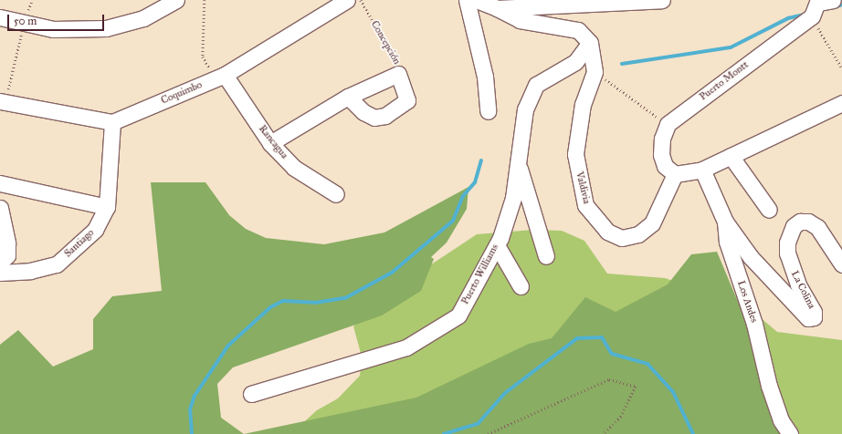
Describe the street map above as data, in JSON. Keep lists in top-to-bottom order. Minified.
{"streets":{"street":["Concepción","Puerto Montt","Coquimbo","Rancagua","Valdivia","Santiago","Puerto Williams","La Colina","Los Andes"]},"crossings":[["Coquimbo","Rancagua"],["Coquimbo","Santiago"],["Valdivia","Puerto Williams"],["La Colina","Los Andes"]],"scale_bar":"50 m"}
